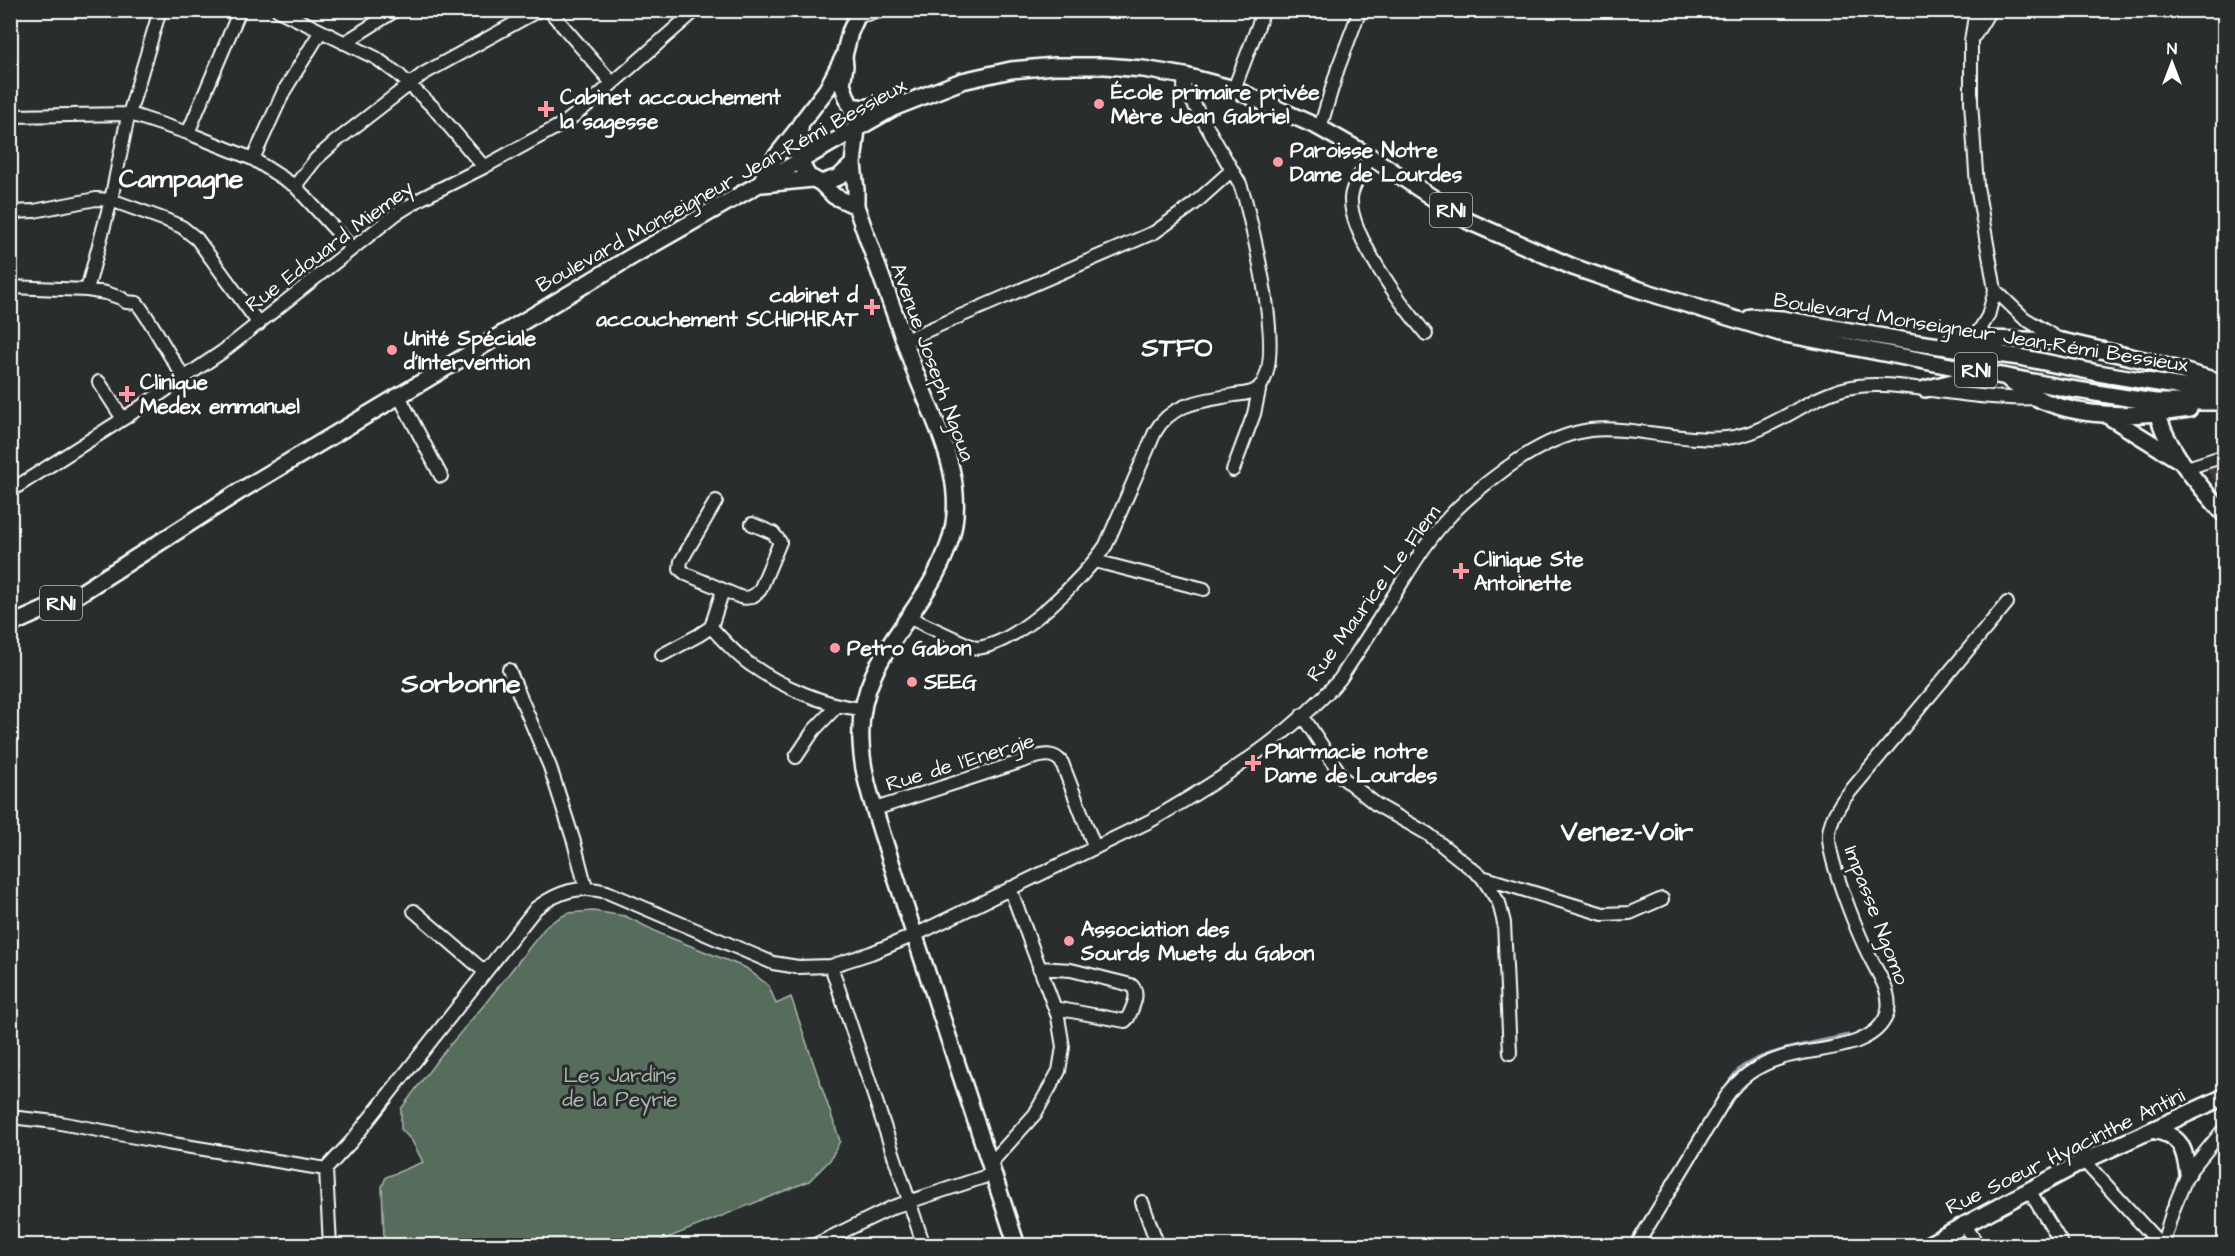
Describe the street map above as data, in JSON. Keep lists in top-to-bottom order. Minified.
{"streets":{"main road":["Boulevard Monseigneur Jean-Rémi Bessieux","RN1","Avenue Joseph Ngoua","Rue Soeur Hyacinthe Antini"],"street":["Rue Edouard Miemey","Rue Maurice Le Flem","Rue de l'Energie","Impasse Ngomo"]},"crossings":[["Boulevard Monseigneur Jean-Rémi Bessieux","Avenue Joseph Ngoua"],["Avenue Joseph Ngoua","Rue Maurice Le Flem"],["Avenue Joseph Ngoua","Rue de l'Energie"],["Rue Maurice Le Flem","Rue de l'Energie"]],"districts":["Campagne","STFO","Sorbonne","Venez-Voir"],"parks":["Les Jardins de la Peyrie"],"places":{"other":["École primaire privée Mère Jean Gabriel","Paroisse Notre Dame de Lourdes","Unité Spéciale d'Intervention","Petro Gabon","SEEG","Association des Sourds Muets du Gabon"],"health":["Cabinet accouchement la sagesse","cabinet d accouchement SCHIPHRAT","Clinique Medex emmanuel","Clinique Ste Antoinette","Pharmacie notre Dame de Lourdes"]},"north":"top"}
